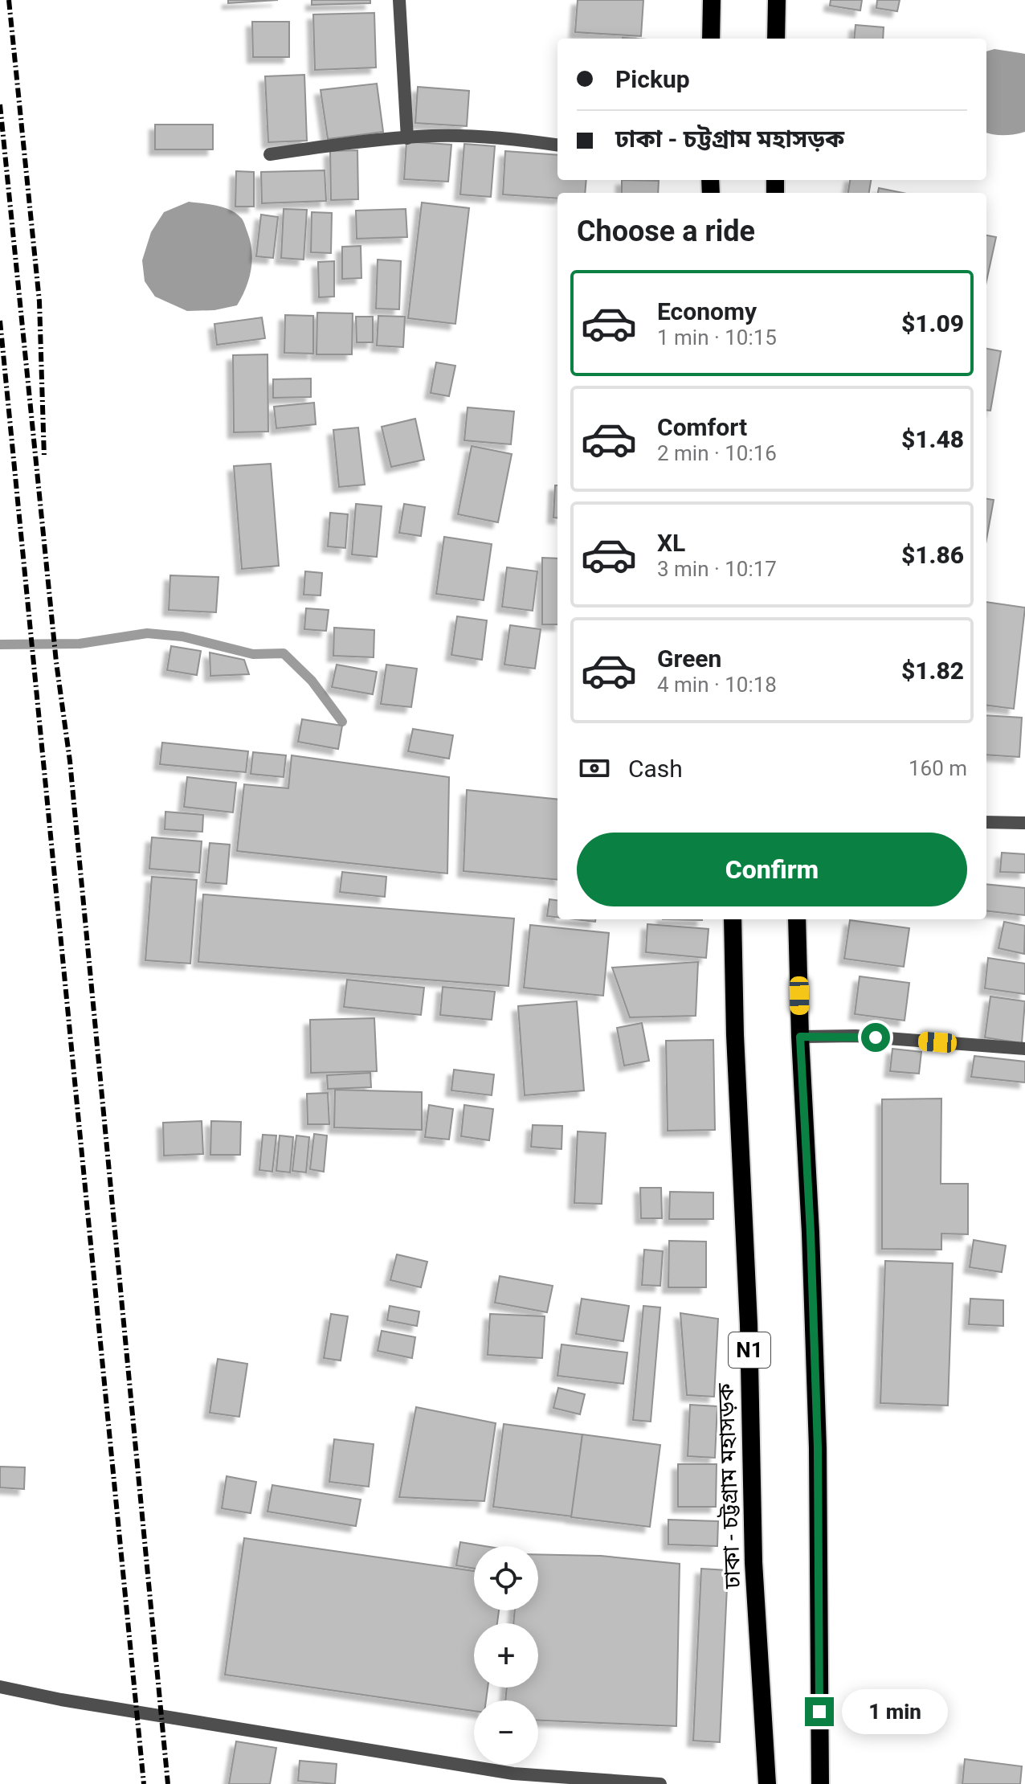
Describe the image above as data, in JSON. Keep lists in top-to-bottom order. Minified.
{"streets":{"highway":["N1","ঢাকা - চট্টগ্রাম মহাসড়ক"]},"page":{"banner":["Pickup","ঢাকা - চট্টগ্রাম মহাসড়ক"],"heading":"Choose a ride","list":[{"name":"Economy","note":"1 min · 10:15","value":"$1.09"},{"name":"Comfort","note":"2 min · 10:16","value":"$1.48"},{"name":"XL","note":"3 min · 10:17","value":"$1.86"},{"name":"Green","note":"4 min · 10:18","value":"$1.82"}],"pay":["Cash","160 m"],"buttons":"Confirm","map_buttons":["+","−"],"bubble":"1 min"}}
